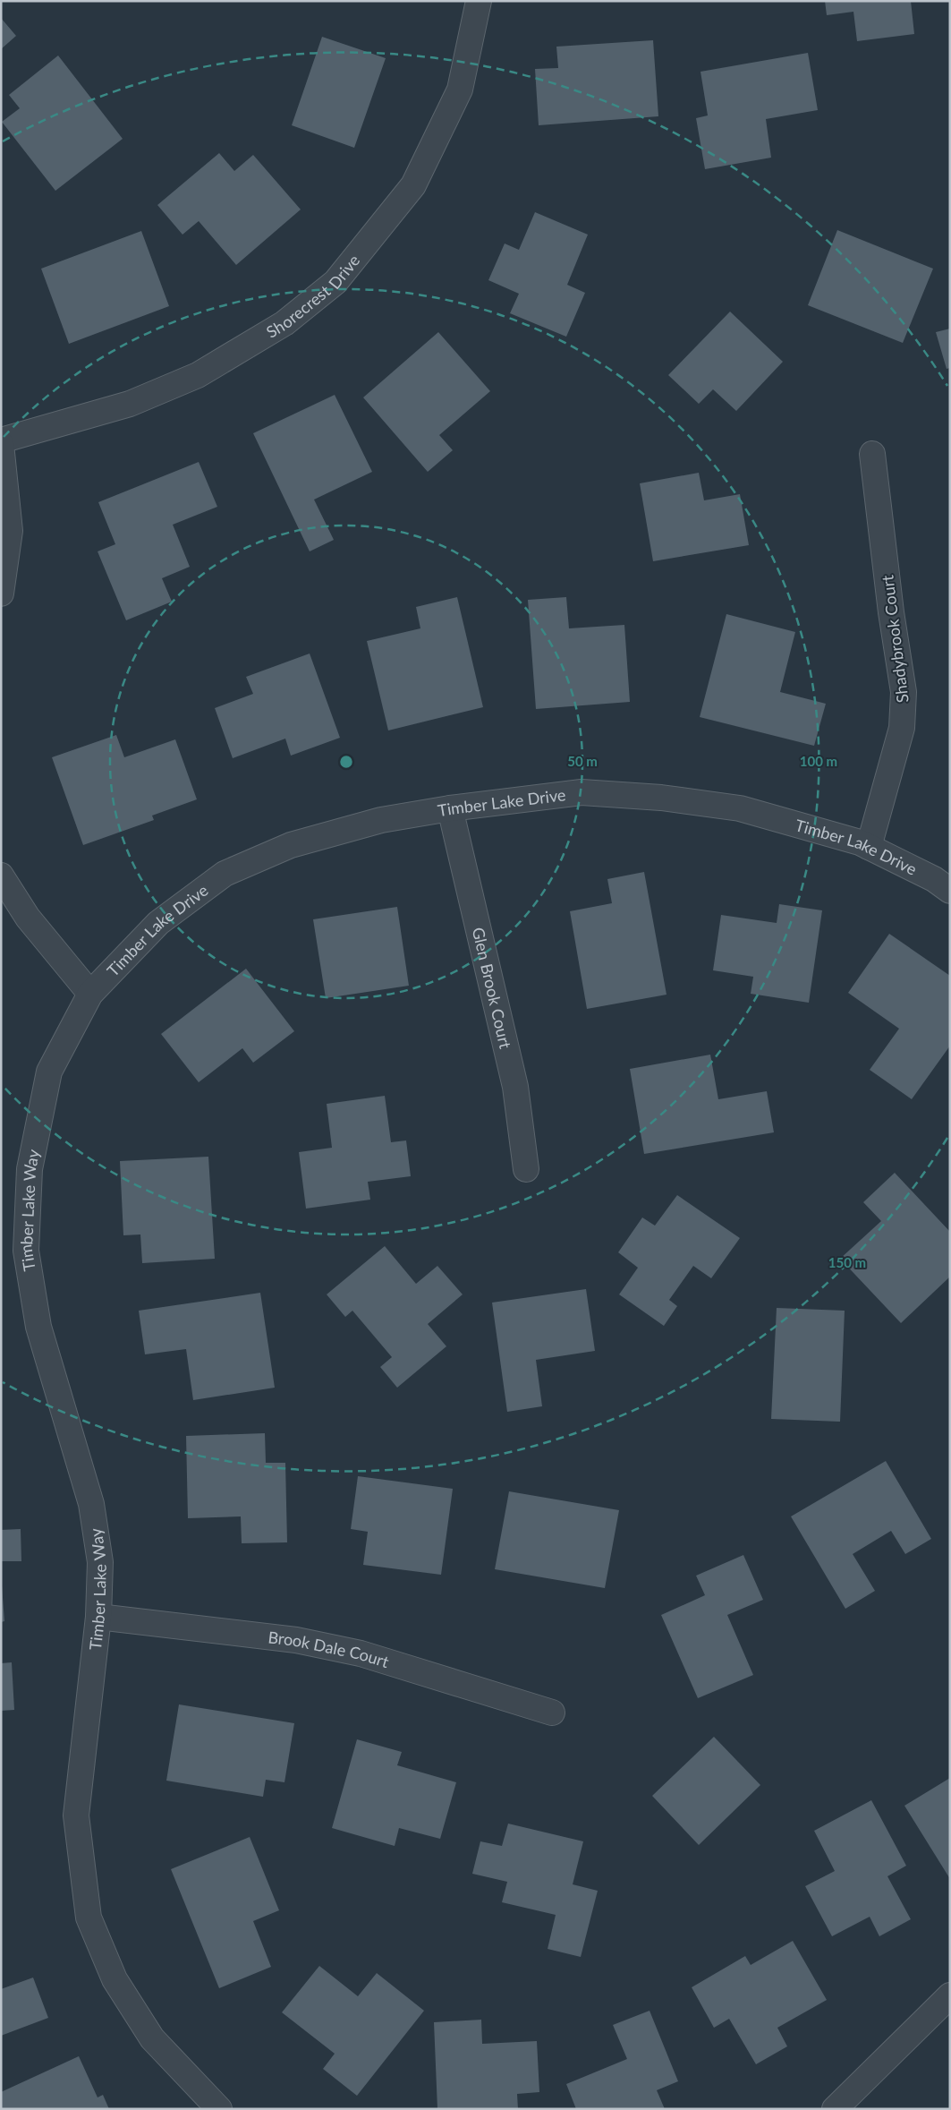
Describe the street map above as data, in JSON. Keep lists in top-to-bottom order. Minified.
{"streets":{"street":["Shorecrest Drive","Shadybrook Court","Timber Lake Drive","Glen Brook Court","Timber Lake Way","Brook Dale Court"]},"crossings":[["Shadybrook Court","Timber Lake Drive"],["Timber Lake Drive","Glen Brook Court"],["Timber Lake Drive","Timber Lake Way"],["Timber Lake Way","Brook Dale Court"]],"rings":["50 m","100 m","150 m"]}
